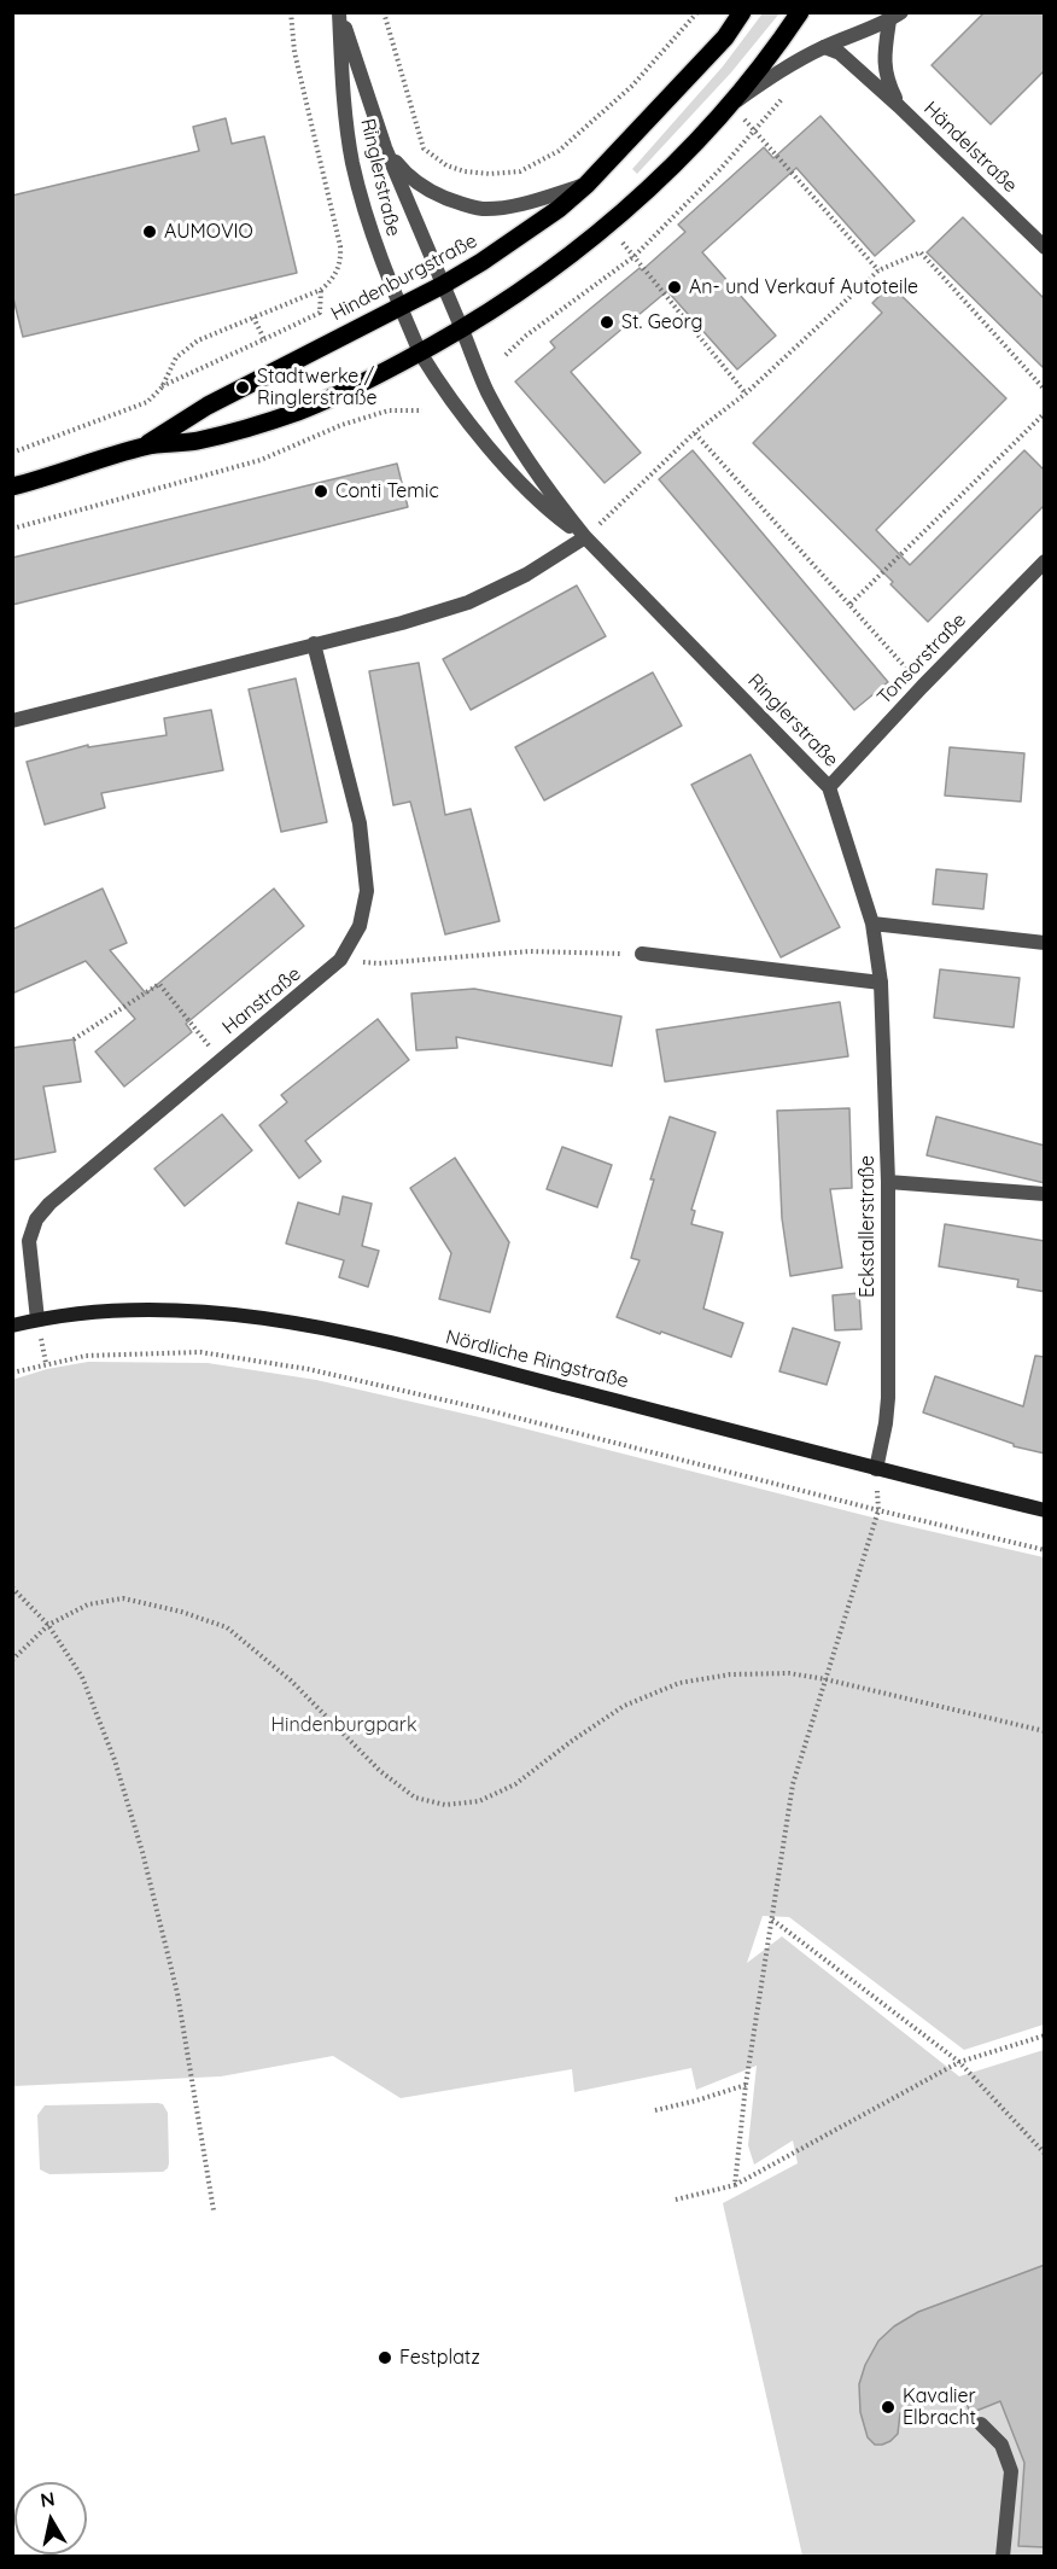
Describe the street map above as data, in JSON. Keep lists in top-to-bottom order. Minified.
{"streets":{"main road":["Hindenburgstraße","Nördliche Ringstraße"],"street":["Händelstraße","Ringlerstraße","Tonsorstraße","Hanstraße","Eckstallerstraße"]},"crossings":[["Händelstraße","Hindenburgstraße"],["Ringlerstraße","Hindenburgstraße"],["Ringlerstraße","Tonsorstraße"],["Ringlerstraße","Eckstallerstraße"],["Hanstraße","Nördliche Ringstraße"],["Eckstallerstraße","Nördliche Ringstraße"]],"parks":["Hindenburgpark"],"places":["AUMOVIO","An- und Verkauf Autoteile","St. Georg","Stadtwerke / Ringlerstraße","Conti Temic","Festplatz","Kavalier Elbracht"],"north":"top"}
